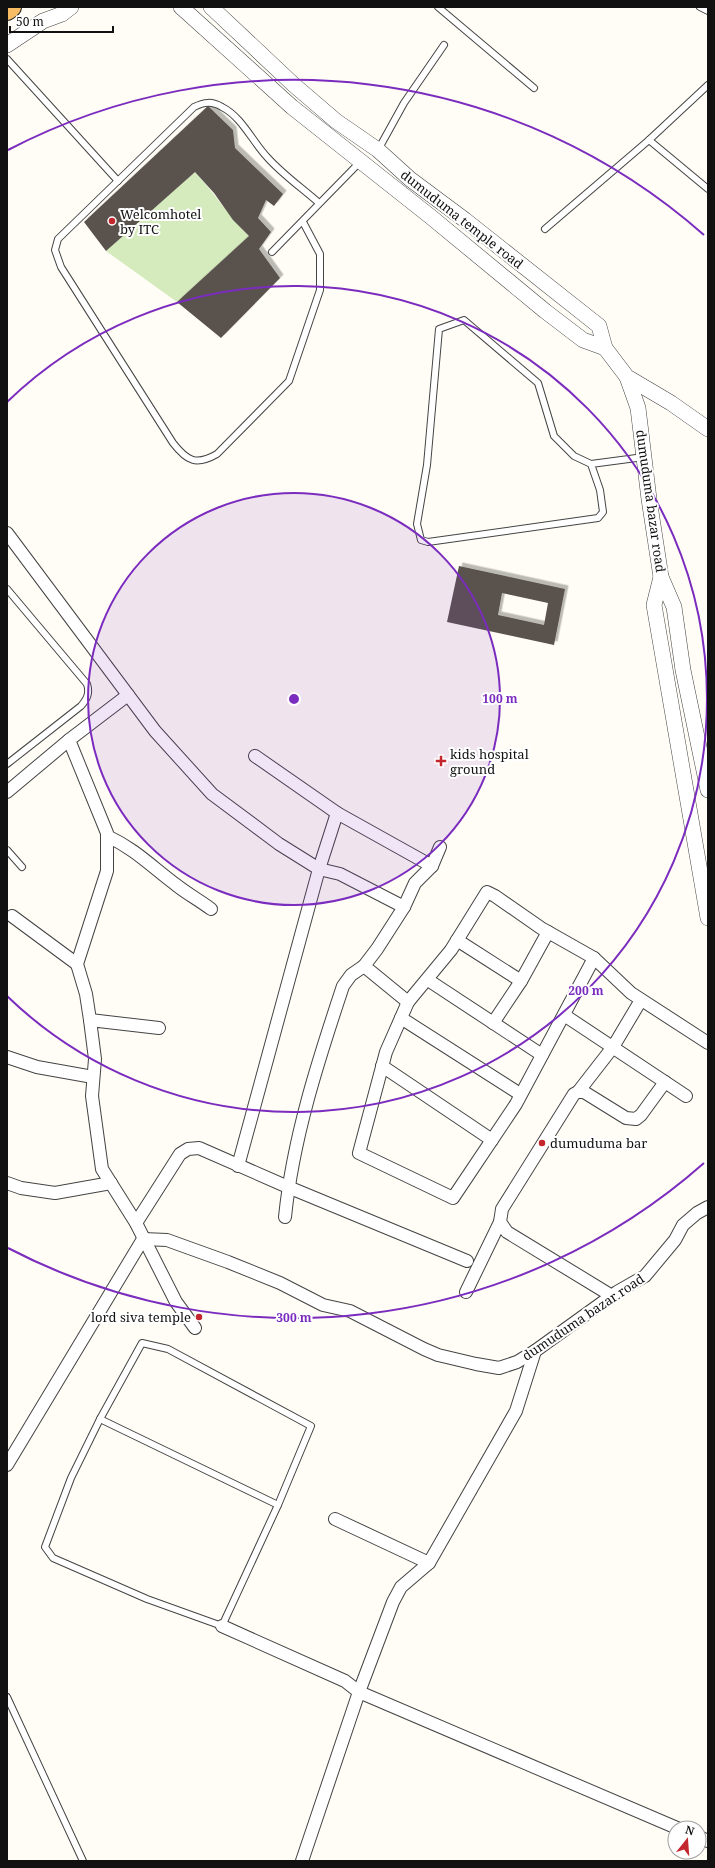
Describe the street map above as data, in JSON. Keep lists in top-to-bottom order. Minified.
{"streets":{"street":["dumuduma temple road","dumuduma bazar road"]},"crossings":[["dumuduma temple road","dumuduma bazar road"]],"places":{"other":["Welcomhotel by ITC","dumuduma bar","lord siva temple"],"health":["kids hospital ground"]},"scale_bar":"50 m","north":"top","rings":["100 m","200 m","300 m"]}
